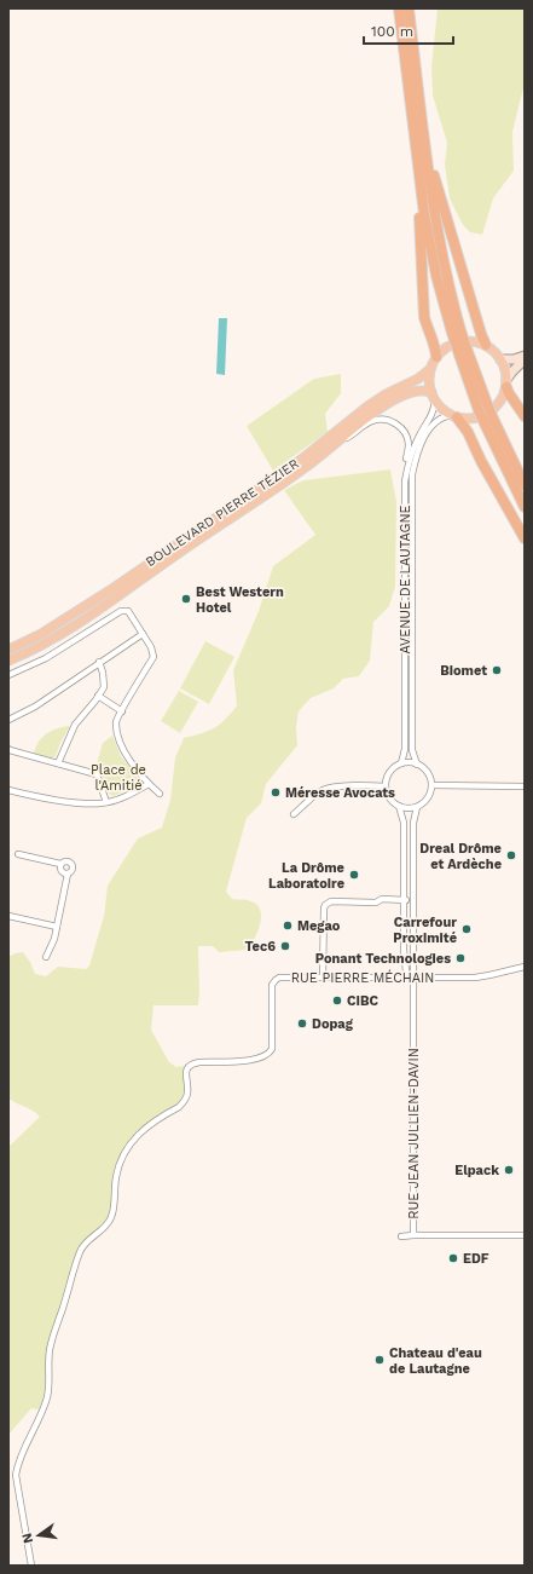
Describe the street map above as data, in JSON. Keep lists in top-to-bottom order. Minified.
{"streets":{"main road":["BOULEVARD PIERRE TÉZIER"],"street":["AVENUE DE LAUTAGNE","RUE PIERRE MÉCHAIN","RUE JEAN JULLIEN-DAVIN"]},"crossings":[["BOULEVARD PIERRE TÉZIER","AVENUE DE LAUTAGNE"],["RUE PIERRE MÉCHAIN","RUE JEAN JULLIEN-DAVIN"]],"parks":["Place de l'Amitié"],"places":["Best Western Hotel","Biomet","Méresse Avocats","Dreal Drôme et Ardèche","La Drôme Laboratoire","Megao","Carrefour Proximité","Tec6","Ponant Technologies","CIBC","Dopag","Elpack","EDF","Chateau d'eau de Lautagne"],"scale_bar":"100 m","north":"left"}
